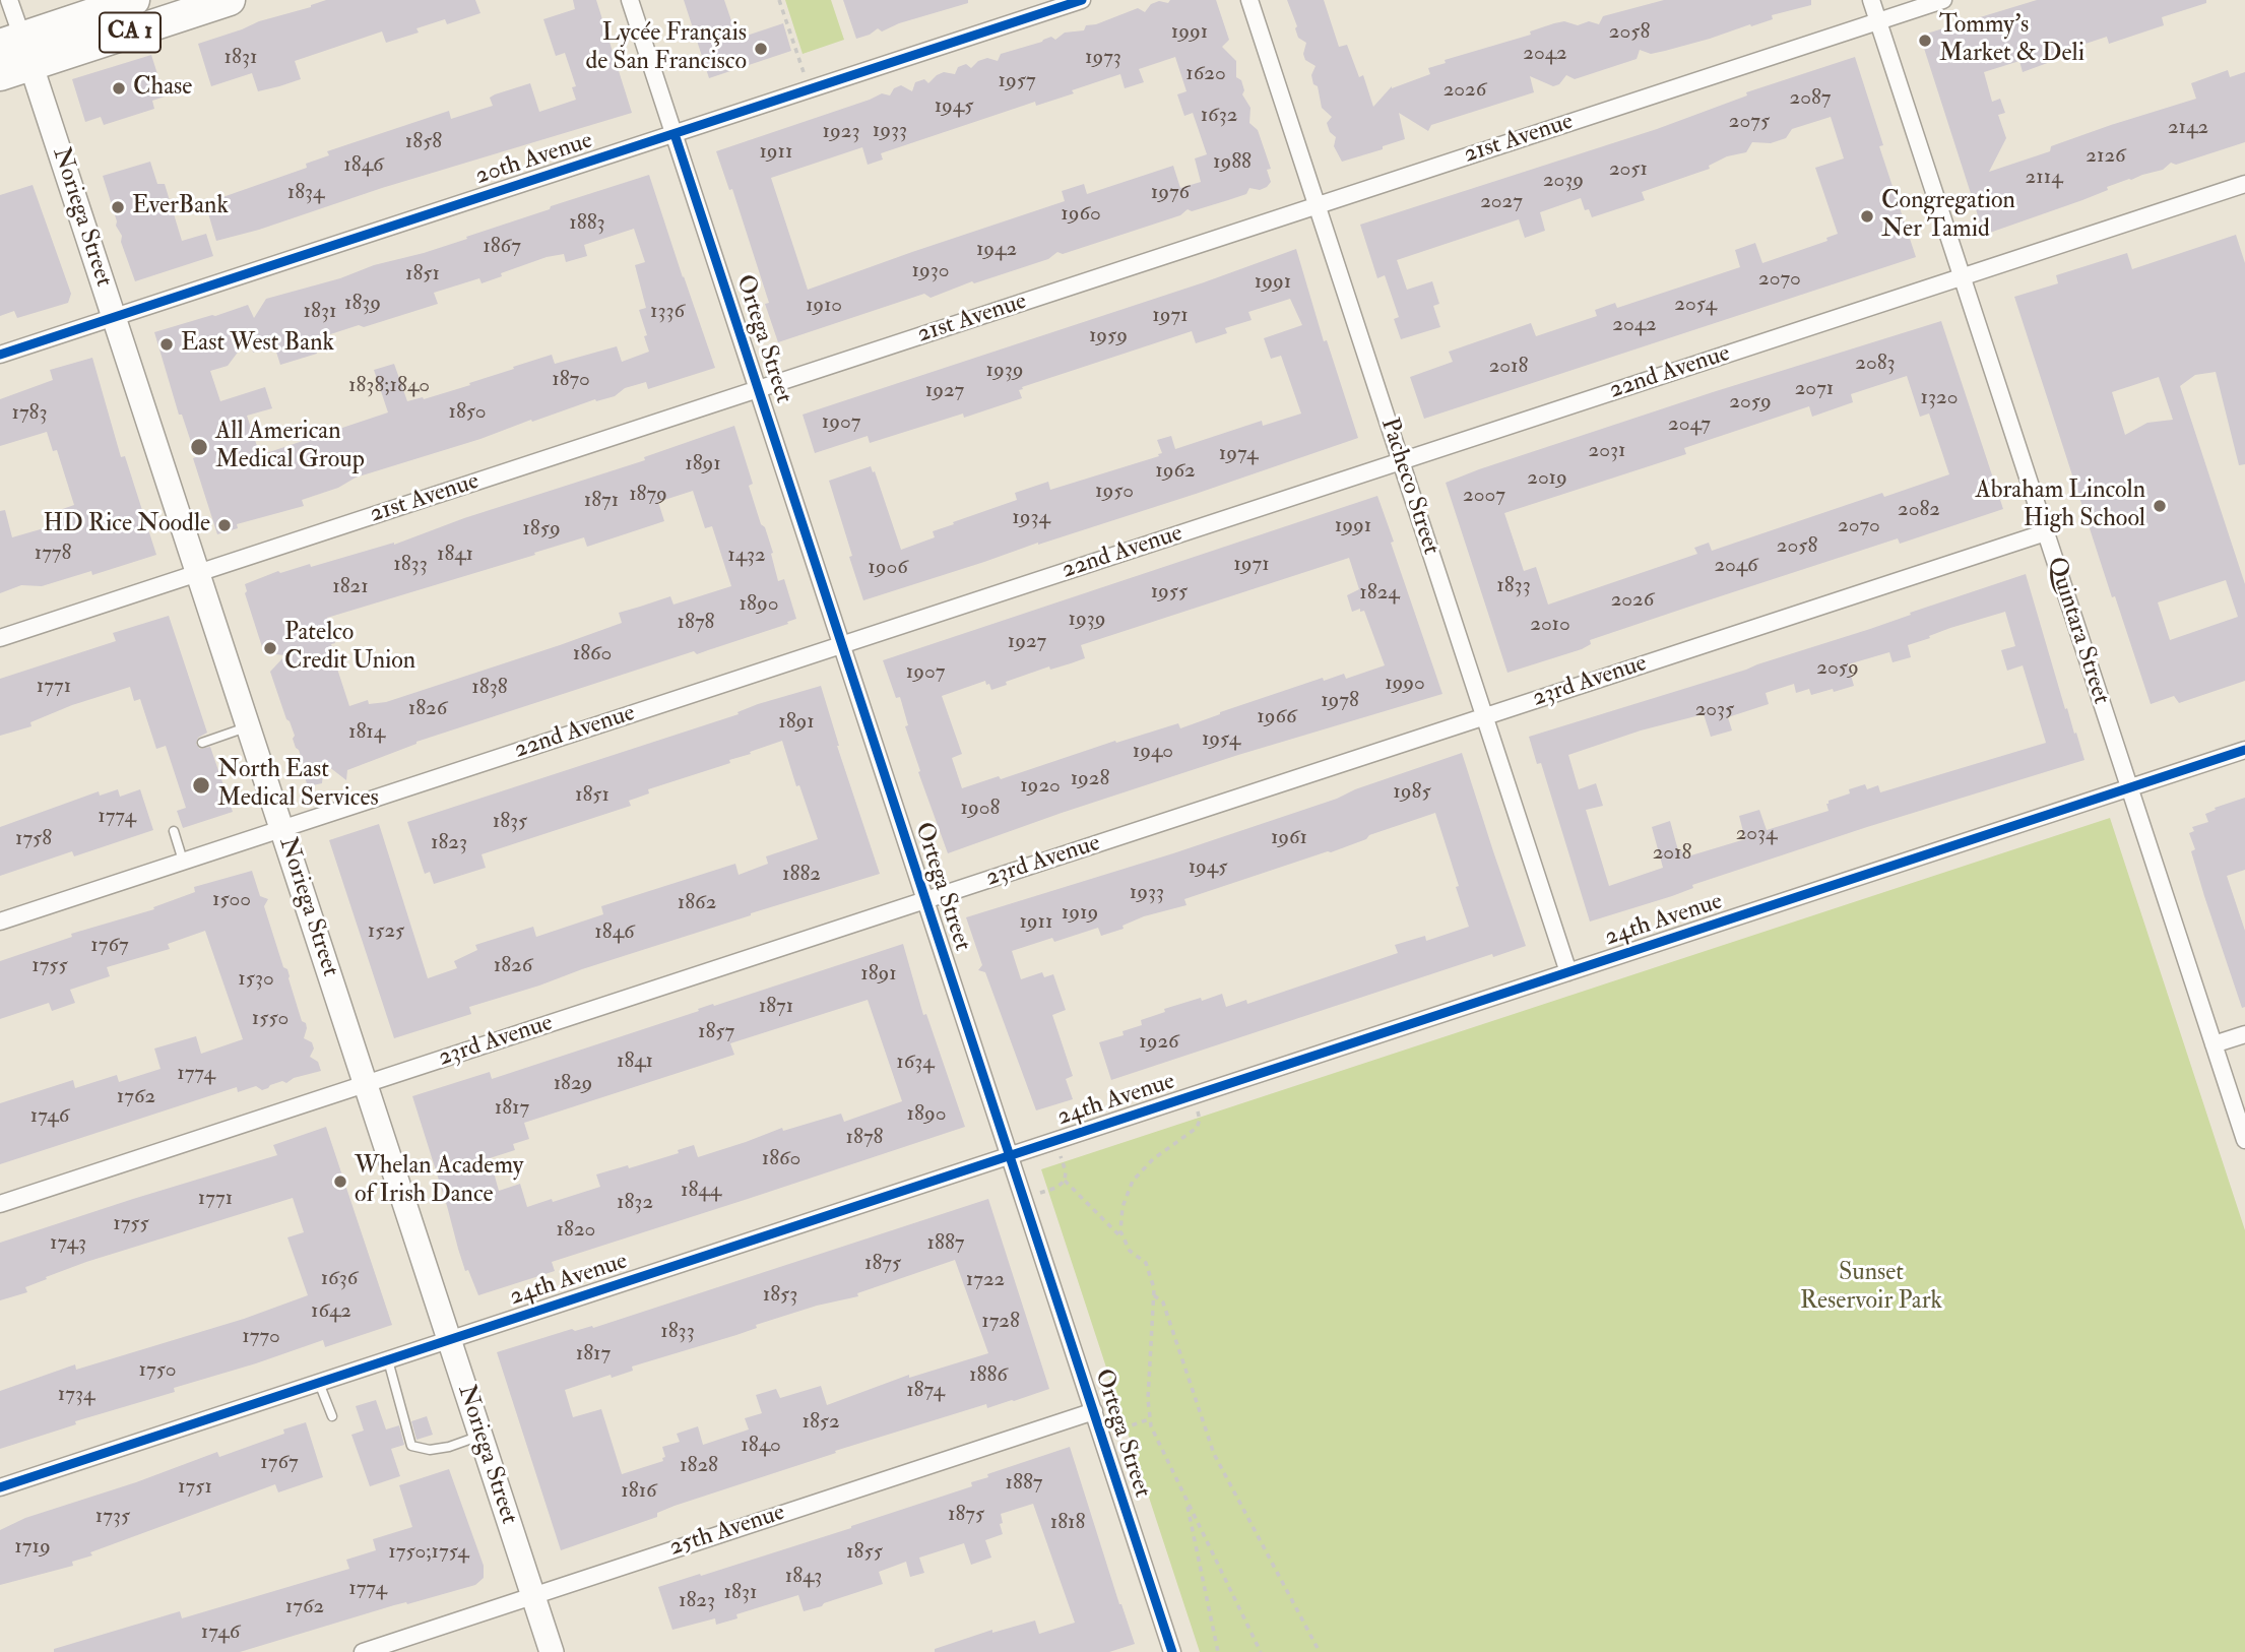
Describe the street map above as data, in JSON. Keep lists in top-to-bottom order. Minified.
{"streets":{"highway":["CA 1"],"street":["21st Avenue","20th Avenue","Noriega Street","Ortega Street","22nd Avenue","Pacheco Street","Quintara Street","23rd Avenue","24th Avenue","25th Avenue"]},"crossings":[["CA 1","Noriega Street"],["21st Avenue","Noriega Street"],["21st Avenue","Ortega Street"],["21st Avenue","Pacheco Street"],["21st Avenue","Quintara Street"],["20th Avenue","Noriega Street"],["20th Avenue","Ortega Street"],["Noriega Street","22nd Avenue"],["Noriega Street","23rd Avenue"],["Noriega Street","24th Avenue"],["Noriega Street","25th Avenue"],["Ortega Street","22nd Avenue"],["Ortega Street","23rd Avenue"],["Ortega Street","24th Avenue"],["Ortega Street","25th Avenue"],["22nd Avenue","Pacheco Street"],["22nd Avenue","Quintara Street"],["Pacheco Street","23rd Avenue"],["Pacheco Street","24th Avenue"],["Quintara Street","23rd Avenue"],["Quintara Street","24th Avenue"]],"parks":["Sunset Reservoir Park"],"places":["Tommy's Market & Deli","Lycée Français de San Francisco","Chase","EverBank","Congregation Ner Tamid","East West Bank","All American Medical Group","Abraham Lincoln High School","HD Rice Noodle","Patelco Credit Union","North East Medical Services","Whelan Academy of Irish Dance"],"house_numbers":["1991","2058","2042","1831","1973","1620","1957","2026","2087","1945","1632","2075","2142","1933","1923","1858","1911","2126","1988","1846","2051","2114","2039","1834","1976","2027","1960","1883","1867","1942","1930","1851","2070","1991","1839","2054","1910","1831","1336","1971","2042","1959","2083","2018","1939","1870","1838;1840","2071","1927","1320","2059","1850","1783","1907","2047","2031","1974","1891","1962","2019","1950","1879","2007","1871","2082","1934","1991","2070","1859","2058","1778","1841","1432","1833","1971","2046","1906","1833","1821","1955","1824","2026","1890","1939","1878","2010","1927","1860","2059","1907","1990","1771","1838","1978","1826","2035","1966","1891","1814","1954","1940","1928","1920","1985","1851","1908","1774","1835","2034","1961","1758","1823","2018","1945","1882","1933","1500","1862","1919","1911","1525","1846","1767","1755","1826","1891","1530","1871","1550","1857","1926","1841","1634","1774","1829","1762","1817","1890","1746","1878","1860","1844","1771","1832","1755","1820","1743","1887","1875","1636","1722","1853","1642","1728","1833","1770","1817","1750","1886","1874","1734","1852","1840","1767","1828","1887","1751","1816","1875","1735","1818","1719","1750;1754","1855","1843","1774","1831","1823","1762","1746"]}
